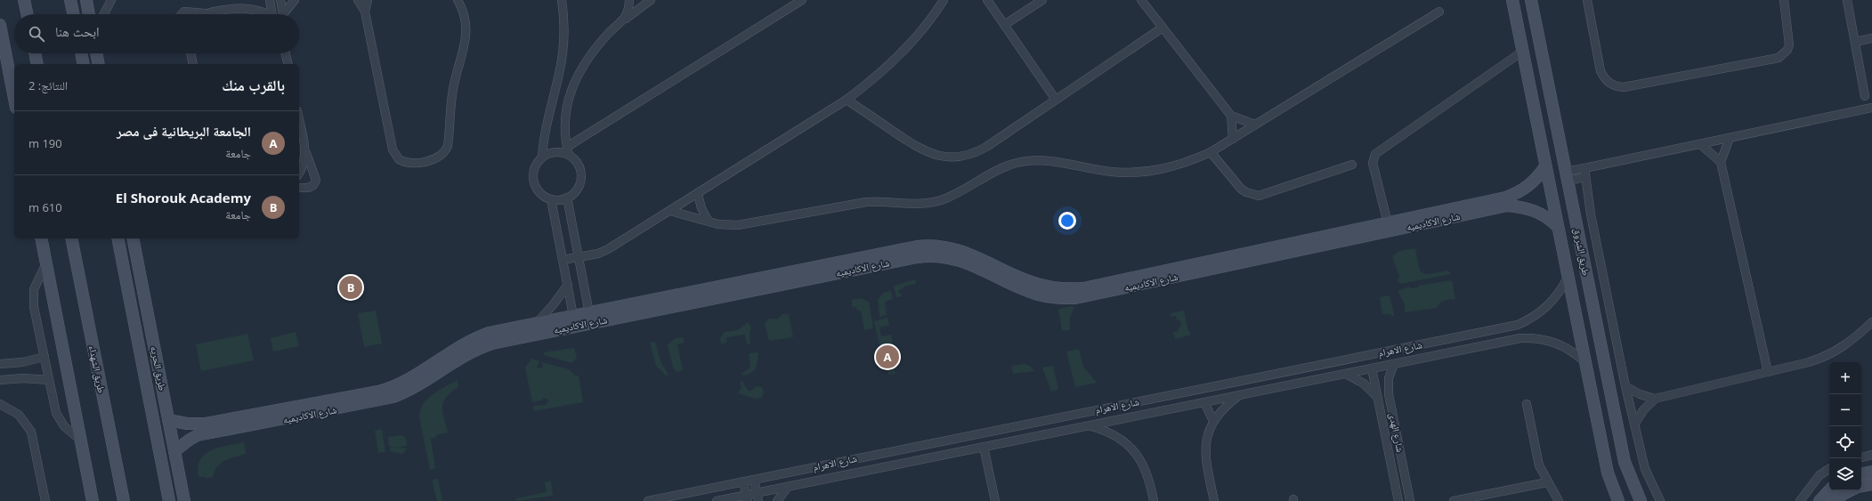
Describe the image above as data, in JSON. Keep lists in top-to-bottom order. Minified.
{"streets":{"street":["شارع الاكاديميه","طريق الشروق","شارع الاهرام","طريق الحريه","طريق الشهداء","شارع الهدى"]},"crossings":[["شارع الاكاديميه","طريق الشروق"],["شارع الاكاديميه","طريق الحريه"],["طريق الشروق","شارع الاهرام"],["شارع الاهرام","شارع الهدى"]],"page":{"search":"ابحث هنا","heading":["بالقرب منك","النتائج: 2"],"list":[{"mark":"A","name":"الجامعة البريطانية فى مصر","note":"جامعة","value":"190 m"},{"mark":"B","name":"El Shorouk Academy","note":"جامعة","value":"610 m"}],"pins":["B","A"],"map_buttons":["+","−"]}}
